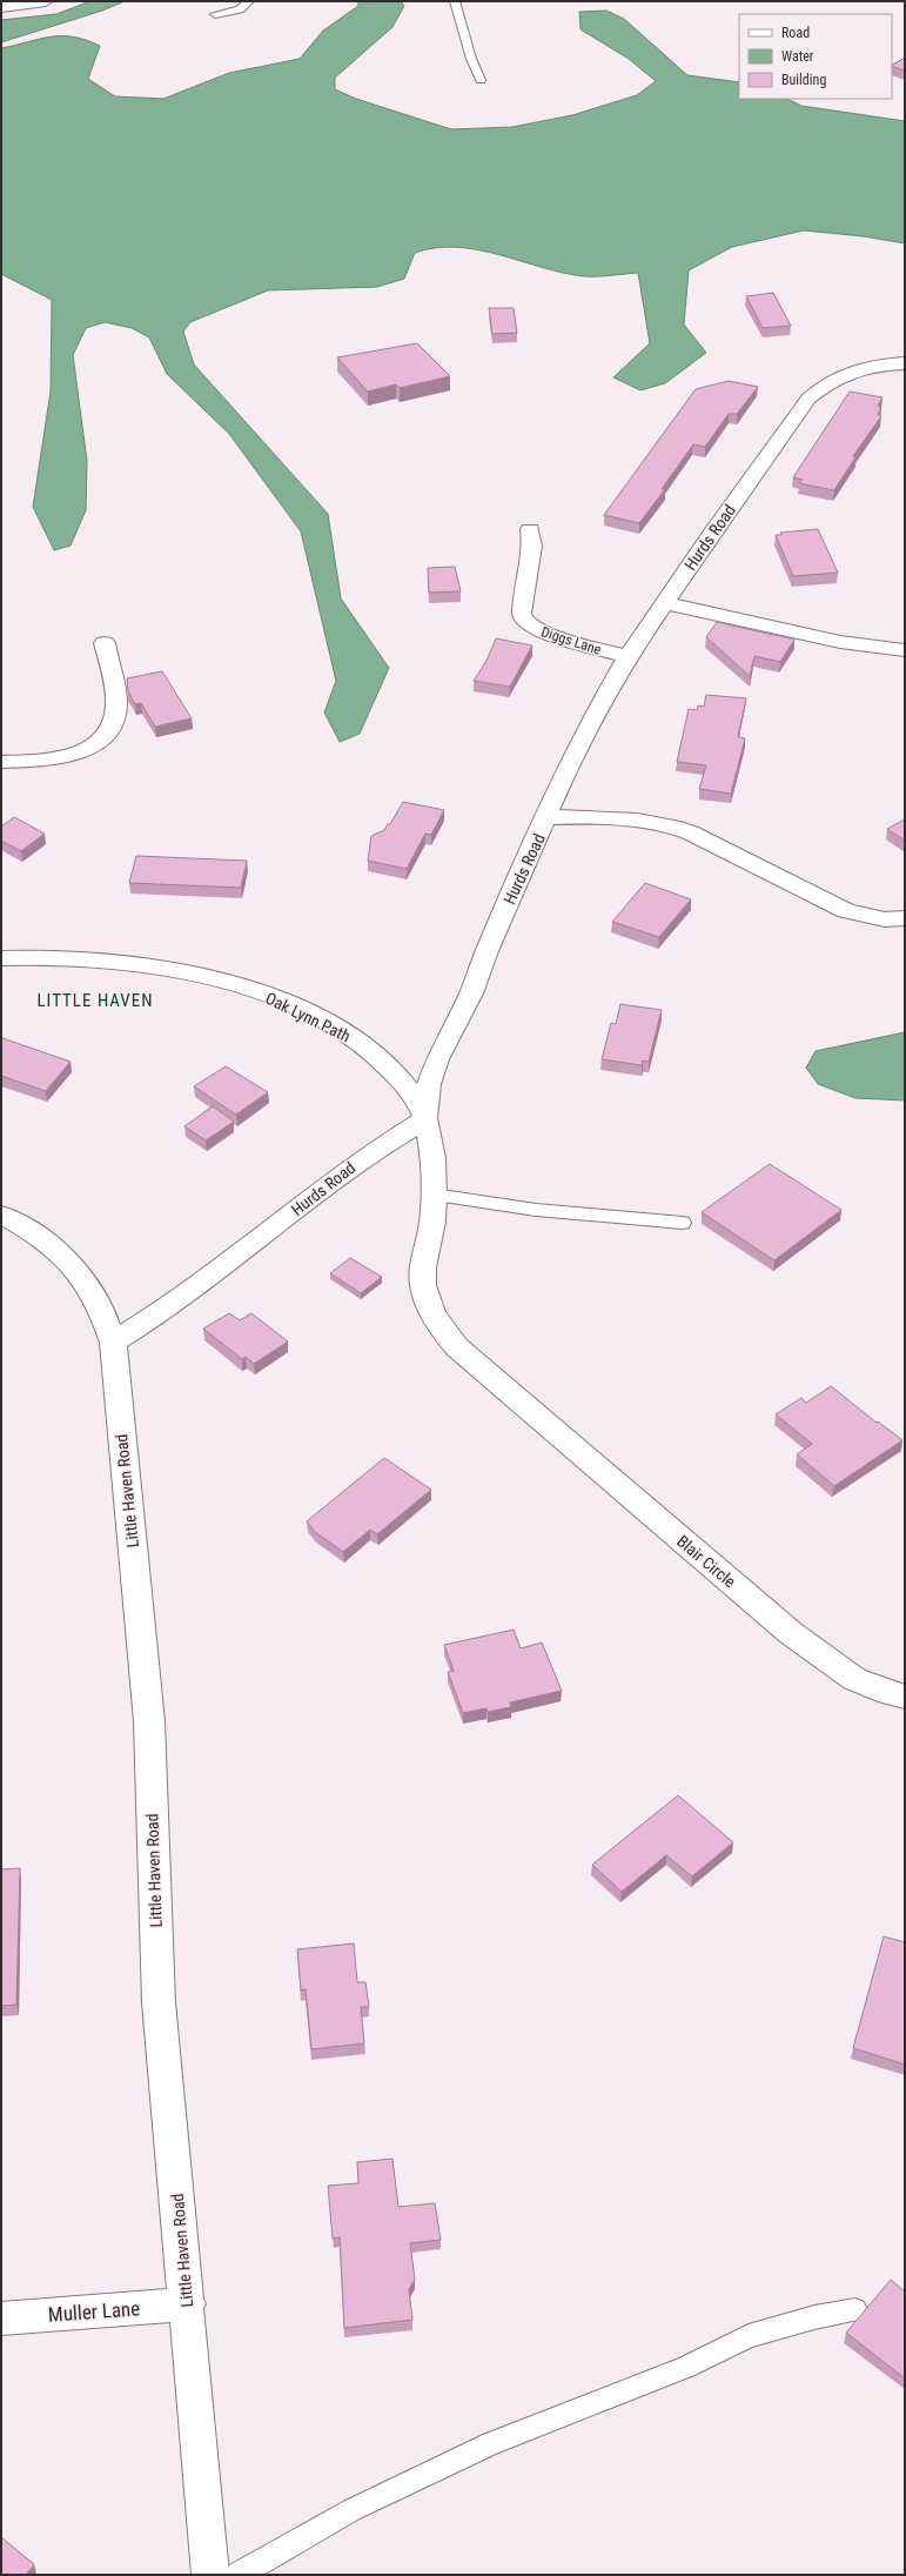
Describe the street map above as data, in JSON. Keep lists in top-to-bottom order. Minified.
{"streets":{"street":["Hurds Road","Diggs Lane","Oak Lynn Path","Little Haven Road","Blair Circle","Muller Lane"]},"crossings":[["Hurds Road","Diggs Lane"],["Hurds Road","Oak Lynn Path"],["Hurds Road","Little Haven Road"],["Oak Lynn Path","Blair Circle"],["Little Haven Road","Muller Lane"]],"districts":["LITTLE HAVEN"],"legend":["Road","Water","Building"]}
